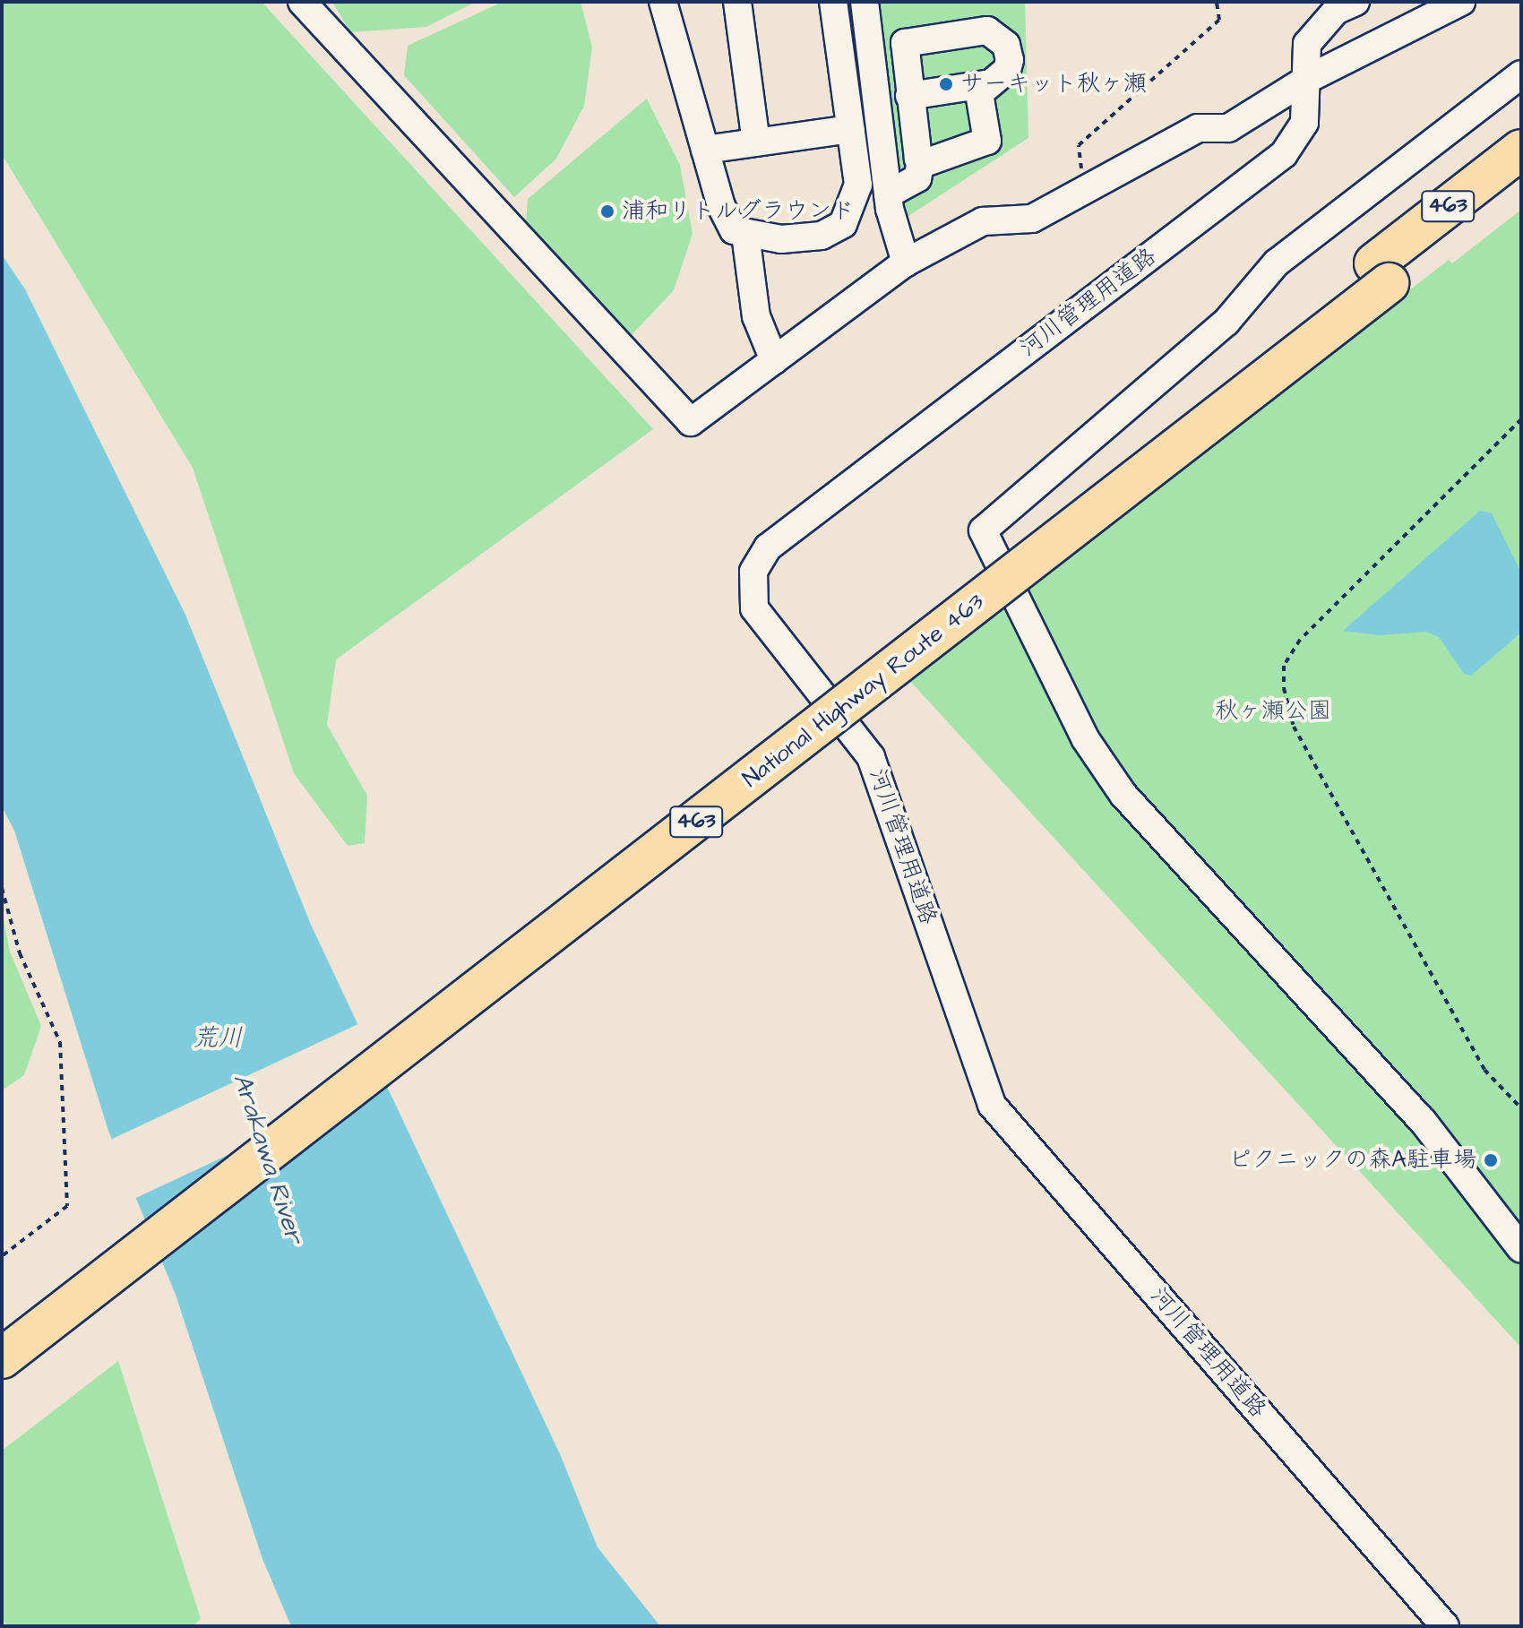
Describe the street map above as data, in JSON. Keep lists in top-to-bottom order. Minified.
{"streets":{"highway":["463","National Highway Route 463"],"street":["河川管理用道路"]},"water":["荒川","Arakawa River"],"parks":["秋ヶ瀬公園"],"places":["サーキット秋ヶ瀬","浦和リトルグラウンド","ピクニックの森A駐車場"]}
